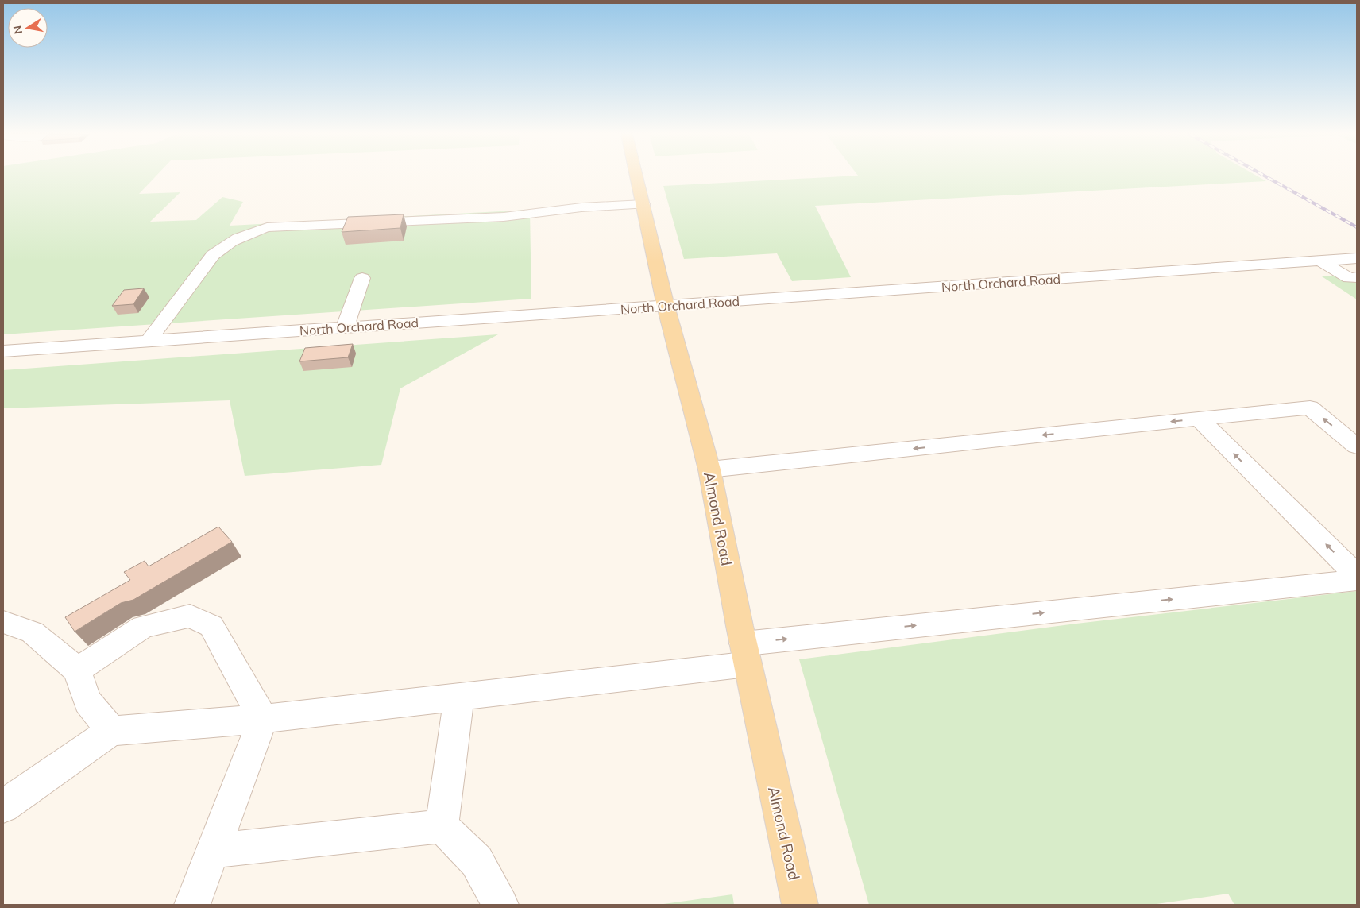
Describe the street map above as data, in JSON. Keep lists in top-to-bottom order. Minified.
{"streets":{"main road":["Almond Road"],"street":["North Orchard Road"]},"crossings":[["North Orchard Road","Almond Road"]],"north":"left"}
